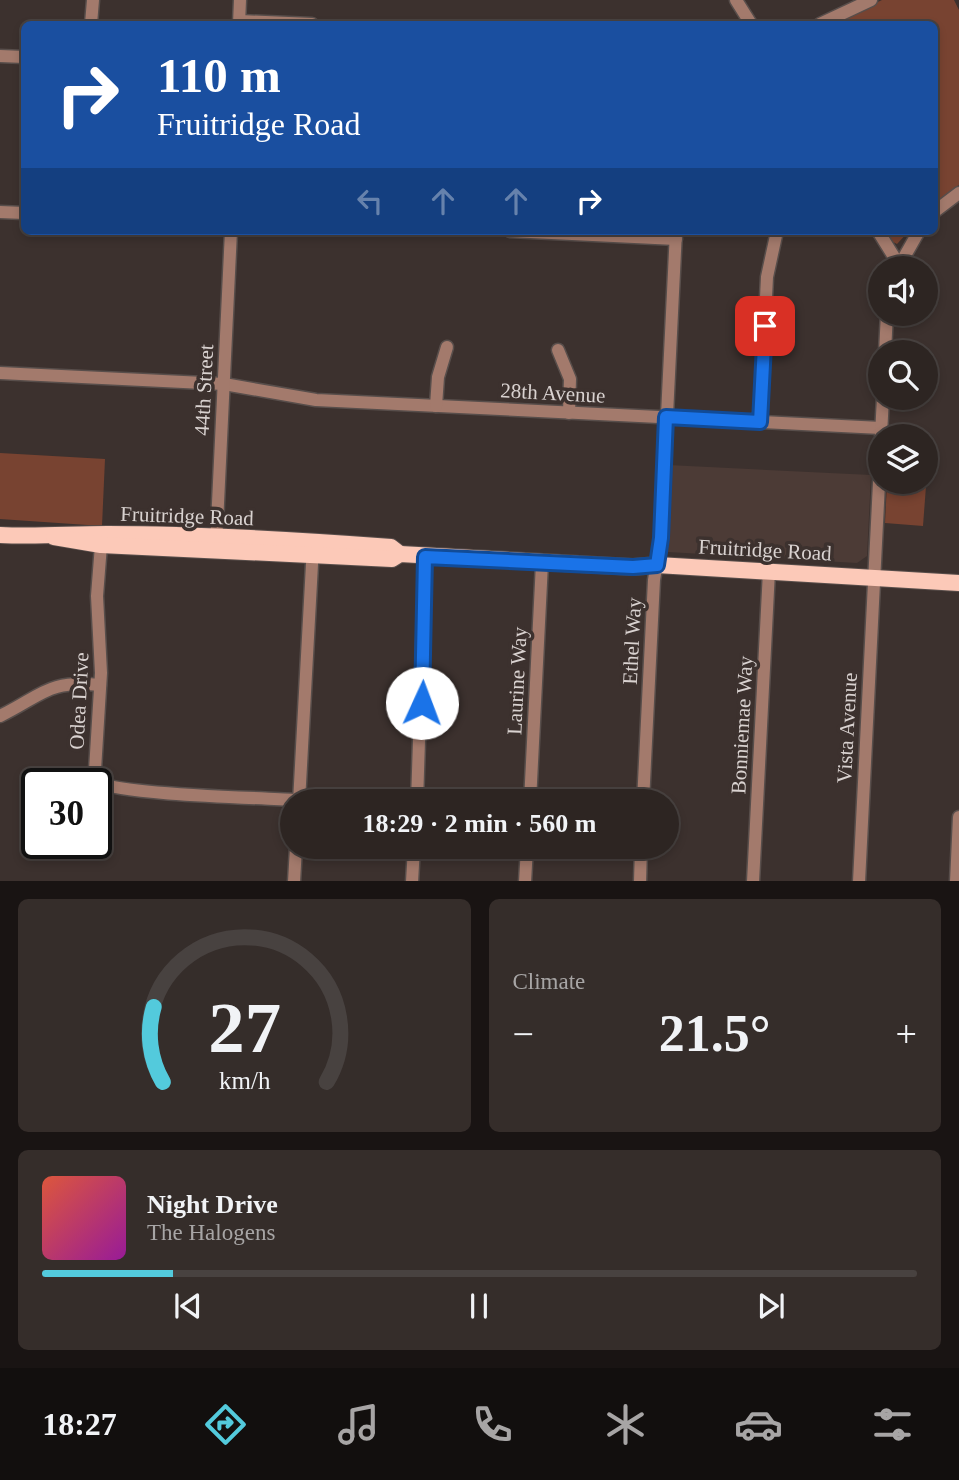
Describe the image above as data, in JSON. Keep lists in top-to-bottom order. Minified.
{"streets":{"main road":["Fruitridge Road"],"street":["44th Street","28th Avenue","Ethel Way","Laurine Way","Odea Drive","Bonniemae Way","Vista Avenue"]},"crossings":[["44th Street","28th Avenue"],["44th Street","Fruitridge Road"],["28th Avenue","Ethel Way"],["Fruitridge Road","Ethel Way"],["Fruitridge Road","Laurine Way"],["Fruitridge Road","Odea Drive"],["Fruitridge Road","Bonniemae Way"],["Fruitridge Road","Vista Avenue"]],"page":{"turn":["110 m","Fruitridge Road"],"limit":"30","trip":"18:29 · 2 min · 560 m","tile":"Climate","heat":["−","21.5°","+"],"song":["Night Drive","The Halogens"],"tabs":"18:27","gauge":["27","km/h"]}}
